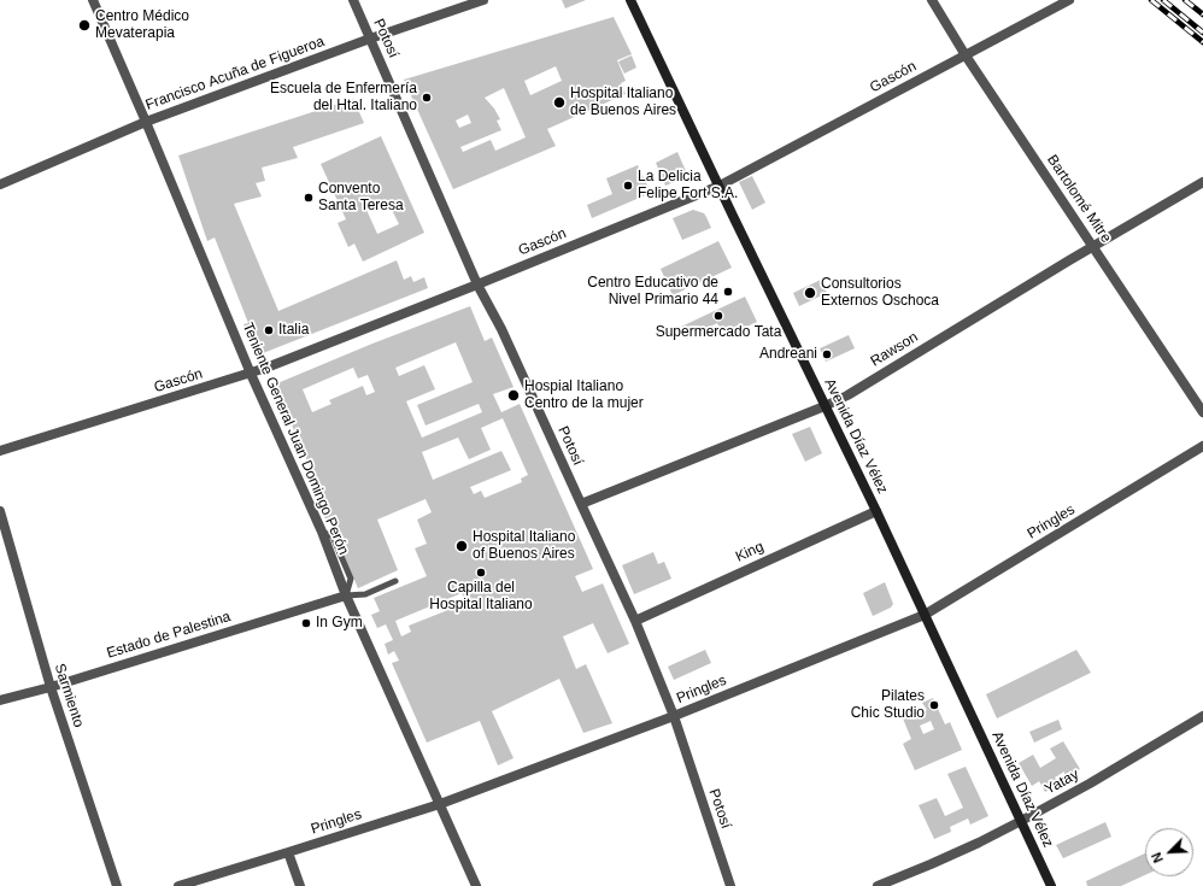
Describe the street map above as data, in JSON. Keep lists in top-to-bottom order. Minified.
{"streets":{"main road":["Avenida Díaz Vélez"],"street":["Potosí","Francisco Acuña de Figueroa","Gascón","Bartolomé Mitre","Rawson","Teniente General Juan Domingo Perón","Pringles","King","Estado de Palestina","Sarmiento","Yatay"]},"crossings":[["Potosí","Francisco Acuña de Figueroa"],["Potosí","Gascón"],["Potosí","Rawson"],["Potosí","Pringles"],["Potosí","King"],["Francisco Acuña de Figueroa","Teniente General Juan Domingo Perón"],["Gascón","Bartolomé Mitre"],["Gascón","Avenida Díaz Vélez"],["Gascón","Teniente General Juan Domingo Perón"],["Bartolomé Mitre","Rawson"],["Rawson","Avenida Díaz Vélez"],["Avenida Díaz Vélez","Pringles"],["Avenida Díaz Vélez","King"],["Avenida Díaz Vélez","Yatay"],["Teniente General Juan Domingo Perón","Pringles"],["Teniente General Juan Domingo Perón","Estado de Palestina"],["Estado de Palestina","Sarmiento"]],"places":["Centro Médico Mevaterapia","Escuela de Enfermería del Htal. Italiano","Hospital Italiano de Buenos Aires","La Delicia Felipe Fort S.A.","Convento Santa Teresa","Centro Educativo de Nivel Primario 44","Consultorios Externos Oschoca","Supermercado Tata","Italia","Andreani","Hospial Italiano Centro de la mujer","Hospital Italiano of Buenos Aires","Capilla del Hospital Italiano","In Gym","Pilates Chic Studio"],"north":"bottom left"}
